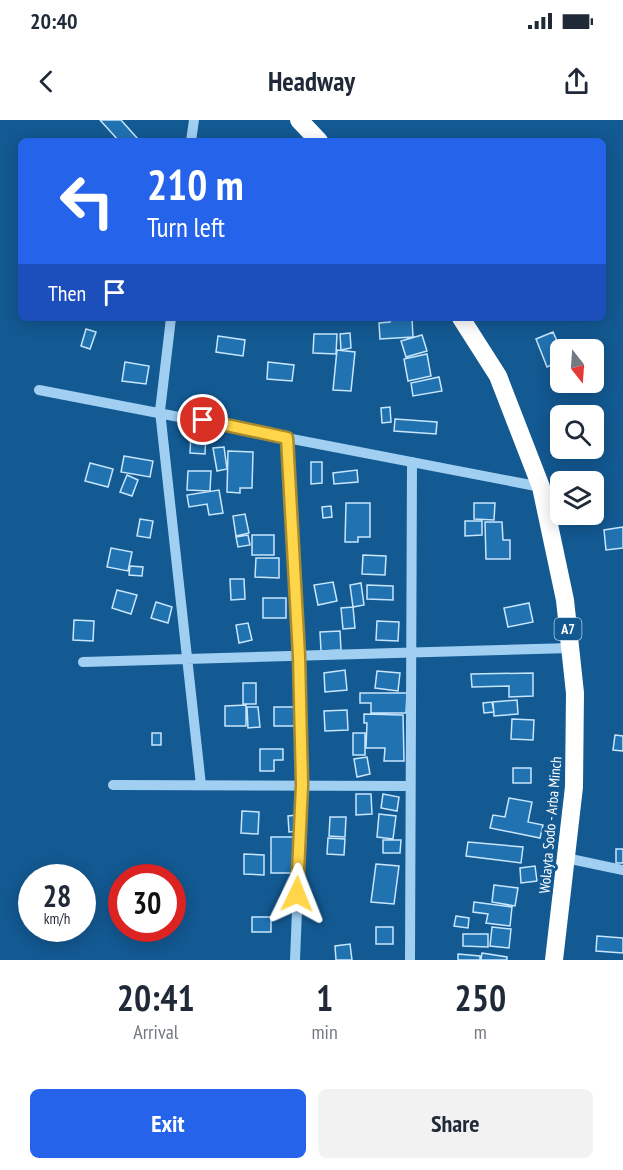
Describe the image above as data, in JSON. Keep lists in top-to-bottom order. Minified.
{"streets":{"highway":["A7","Wolayta Sodo - Arba Minch"]},"north":"bottom","page":{"status":"20:40","header":"Headway","turn":["210 m","Turn left"],"then":"Then","speed":"28 km/h","limit":"30","eta":["20:41","Arrival","1","min","250","m"],"buttons":["Exit","Share"]}}
